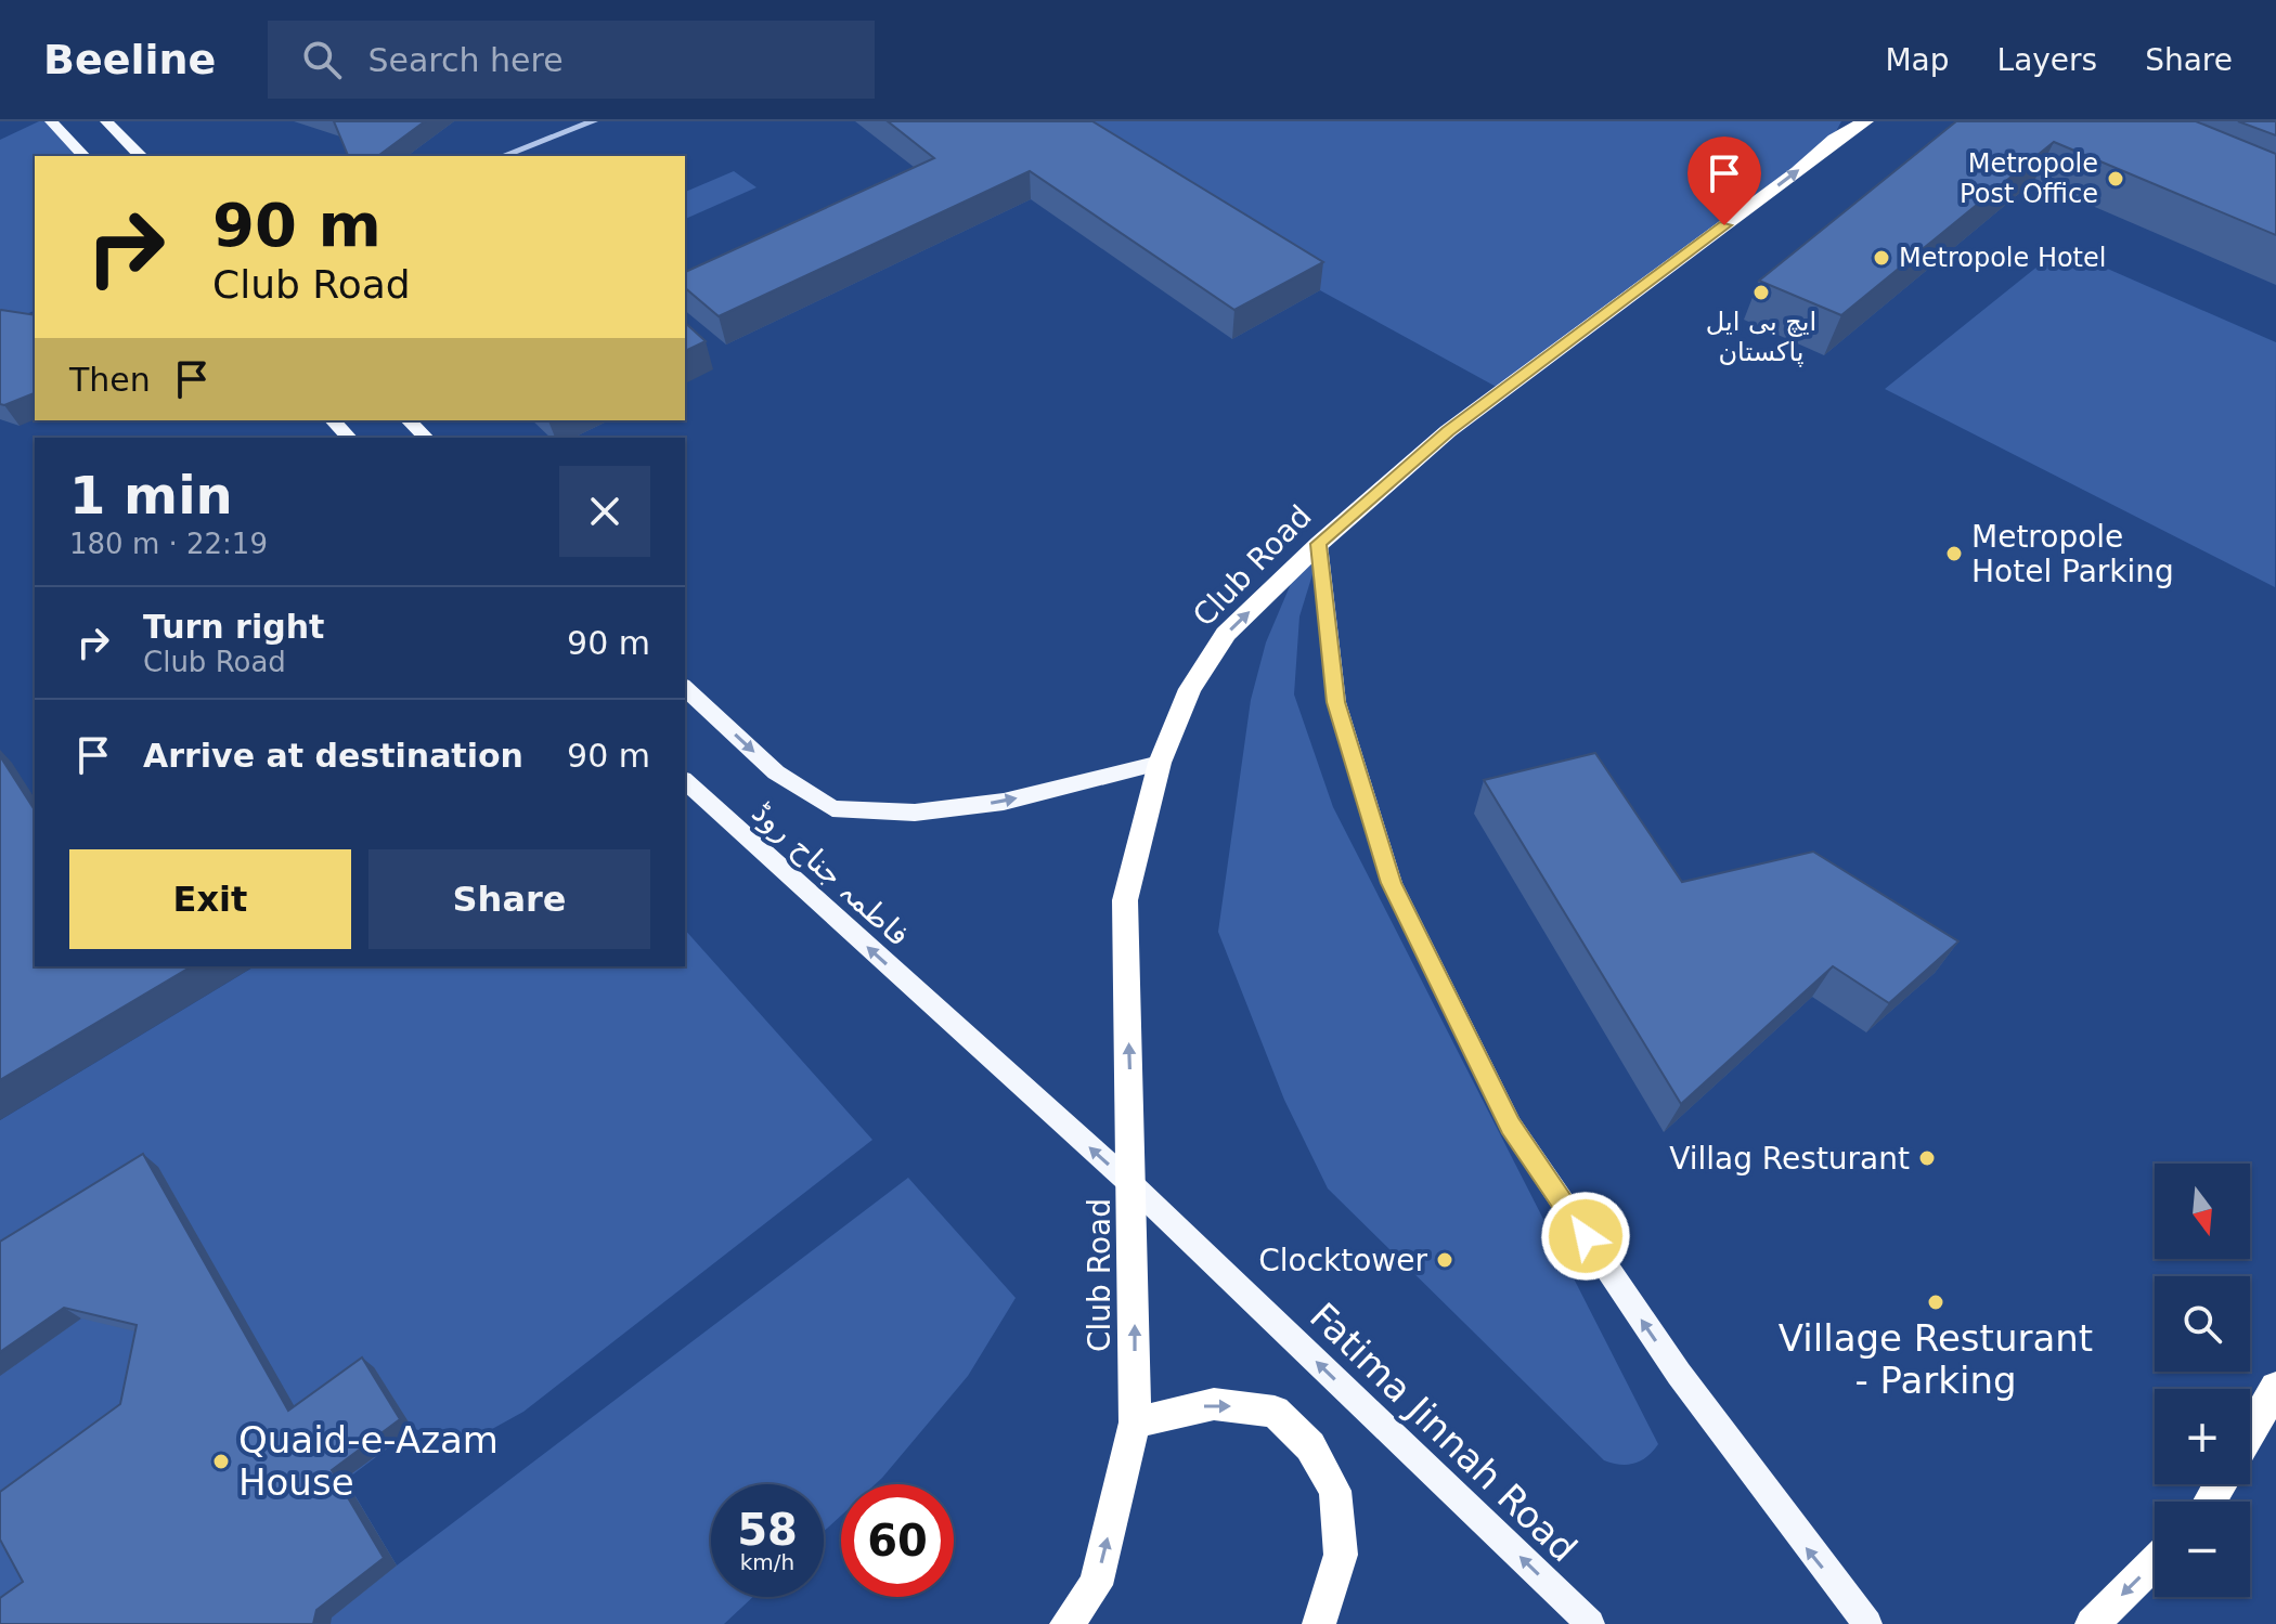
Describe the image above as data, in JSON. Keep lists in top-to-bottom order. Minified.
{"streets":{"highway":["Club Road"],"main road":["فاطمہ جناح روڈ","Fatima Jinnah Road"]},"crossings":[["Club Road","فاطمہ جناح روڈ"],["Club Road","Fatima Jinnah Road"],["فاطمہ جناح روڈ","Fatima Jinnah Road"]],"one_way":["Club Road","Fatima Jinnah Road"],"places":["Metropole Post Office","Metropole Hotel","ایچ بی ایل پاکستان","Metropole Hotel Parking","Villag Resturant","Clocktower","Village Resturant - Parking","Quaid-e-Azam House"],"north":"bottom","page":{"header":"Beeline","search":"Search here","nav":["Map","Layers","Share"],"turn":["90 m","Club Road"],"then":"Then","heading":["1 min","180 m · 22:19"],"list":[{"name":"Turn right","note":"Club Road","value":"90 m"},{"name":"Arrive at destination","value":"90 m"}],"buttons":["Exit","Share"],"map_buttons":["+","−"],"speed":"58 km/h","limit":"60"}}
